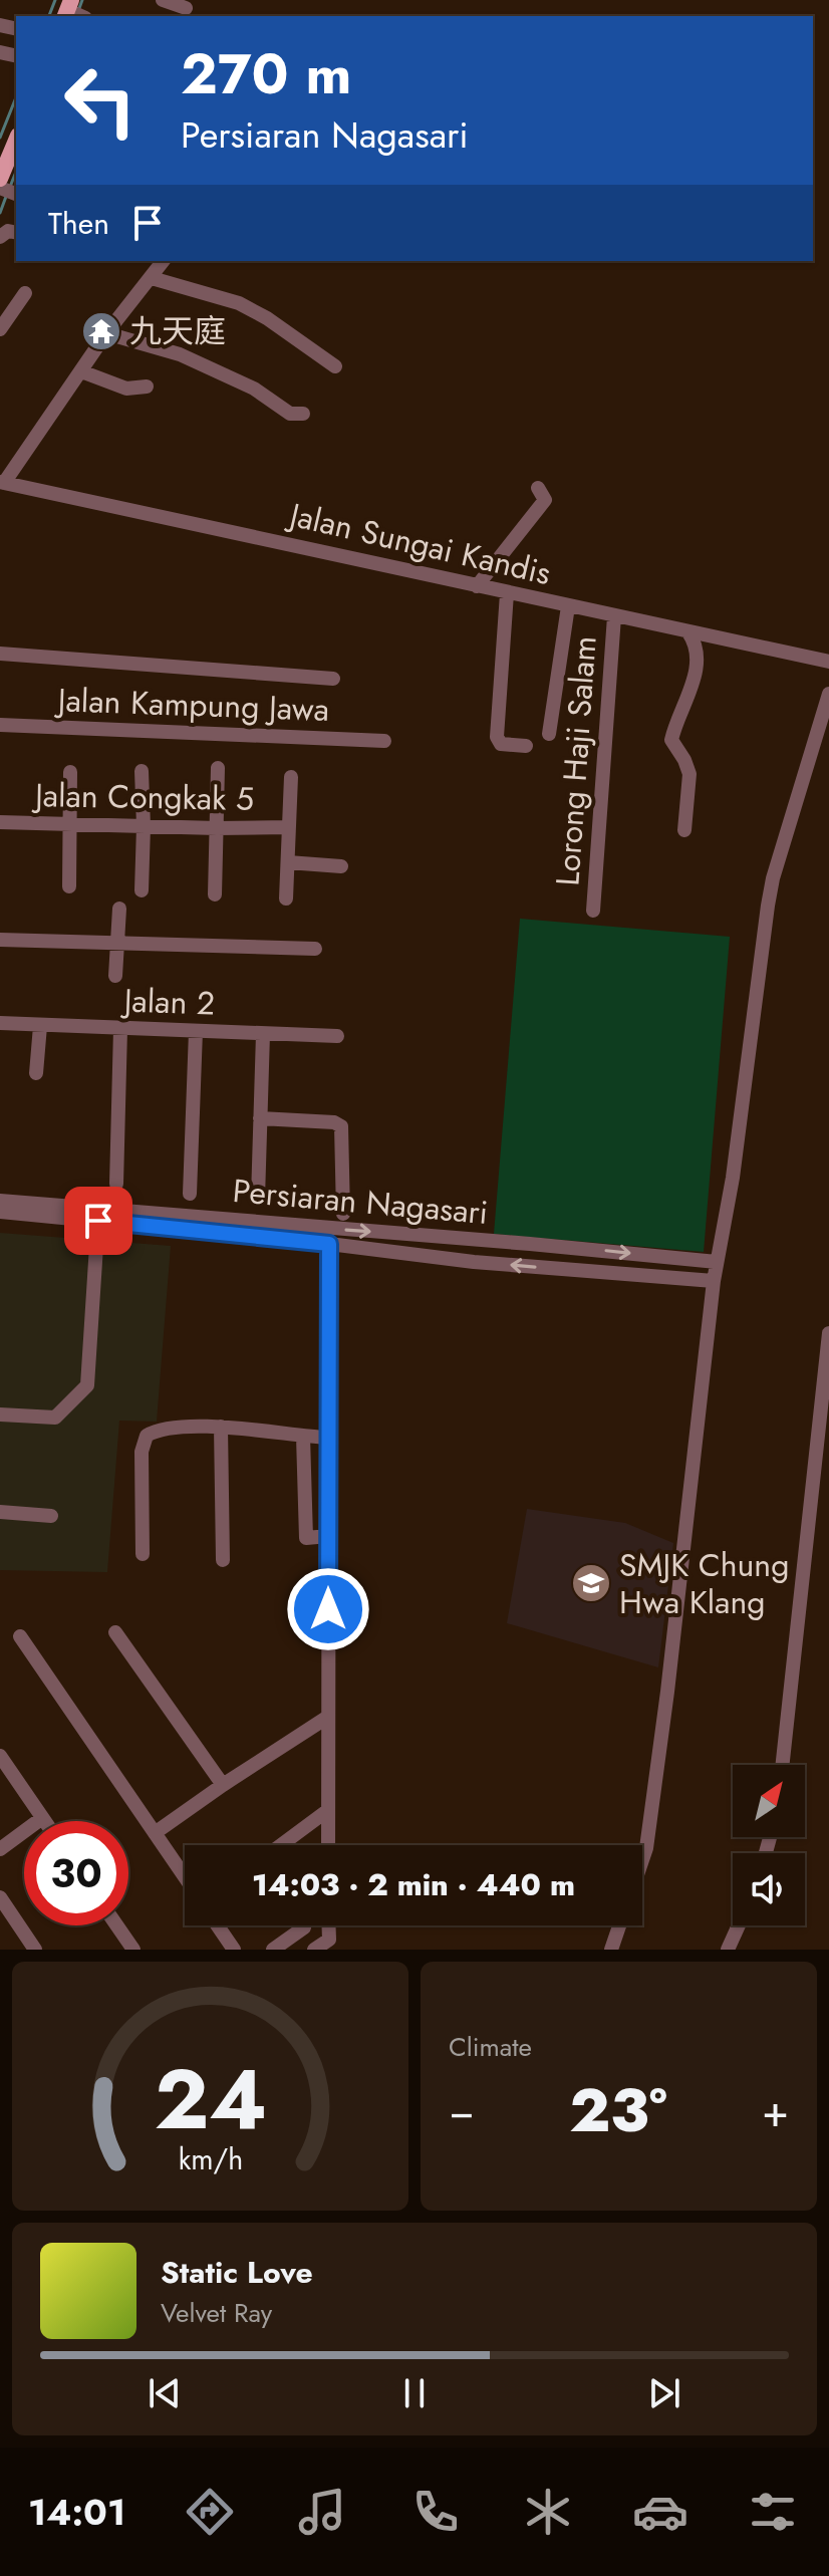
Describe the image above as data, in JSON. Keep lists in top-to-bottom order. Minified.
{"streets":{"street":["Jalan Sungai Kandis","Jalan Kampung Jawa","Lorong Haji Salam","Jalan Congkak 5","Jalan 2","Persiaran Nagasari"]},"crossings":[["Jalan Sungai Kandis","Lorong Haji Salam"]],"places":{"temple":["九天庭"],"school or university":["SMJK Chung Hwa Klang"]},"north":"top right","page":{"turn":["270 m","Persiaran Nagasari"],"then":"Then","limit":"30","trip":"14:03 · 2 min · 440 m","tile":"Climate","heat":["−","23°","+"],"song":["Static Love","Velvet Ray"],"tabs":"14:01","gauge":["24","km/h"]}}
